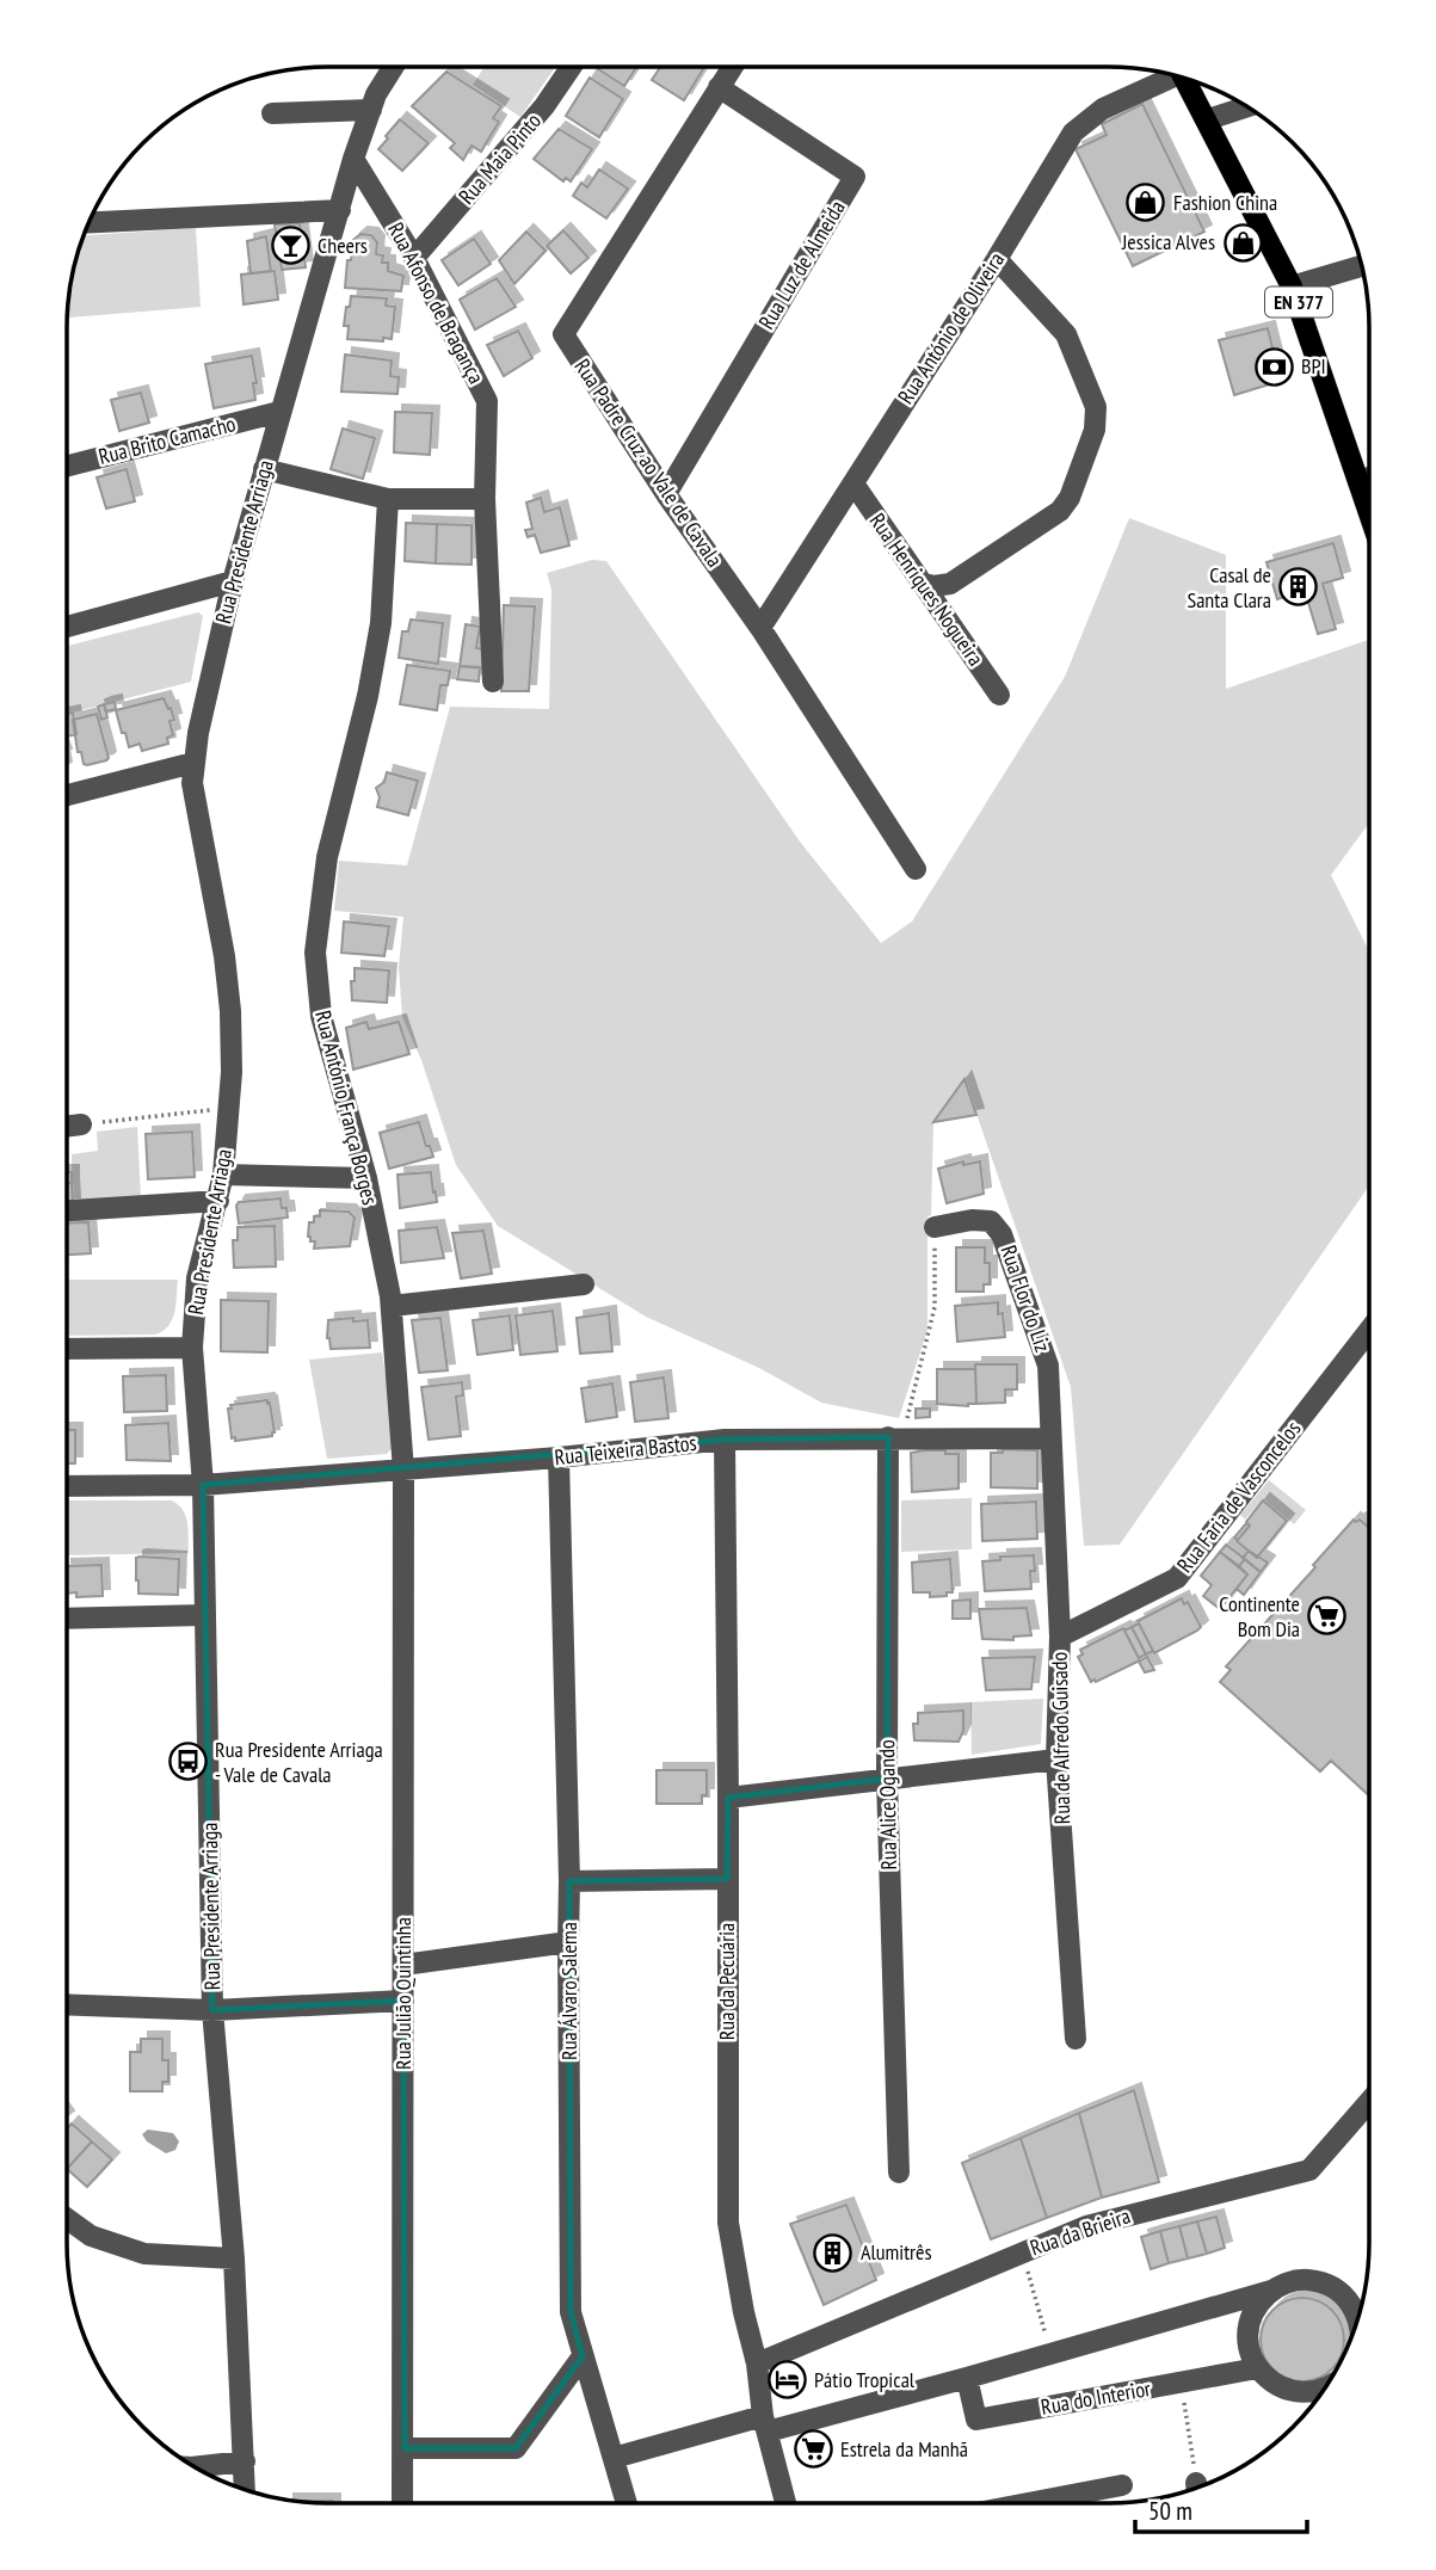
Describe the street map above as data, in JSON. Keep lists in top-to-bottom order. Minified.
{"streets":{"main road":["EN 377"],"street":["Rua Maia Pinto","Rua Luz de Almeida","Rua Afonso de Bragança","Rua António de Oliveira","Rua Brito Camacho","Rua Padre Cruz ao Vale de Cavala","Rua Presidente Arriaga","Rua Henriques Nogueira","Rua António França Borges","Rua Flor do Liz","Rua Teixeira Bastos","Rua Faria de Vasconcelos","Rua de Alfredo Guisado","Rua Alice Ogando","Rua da Pecuária","Rua Álvaro Salema","Rua Julião Quintinha","Rua da Brieira","Rua do Interior"]},"crossings":[["Rua Maia Pinto","Rua Afonso de Bragança"],["Rua Luz de Almeida","Rua Padre Cruz ao Vale de Cavala"],["Rua Afonso de Bragança","Rua Presidente Arriaga"],["Rua António de Oliveira","Rua Padre Cruz ao Vale de Cavala"],["Rua António de Oliveira","Rua Henriques Nogueira"],["Rua Brito Camacho","Rua Presidente Arriaga"],["Rua Presidente Arriaga","Rua Teixeira Bastos"],["Rua António França Borges","Rua Teixeira Bastos"],["Rua António França Borges","Rua Julião Quintinha"],["Rua Flor do Liz","Rua Teixeira Bastos"],["Rua Flor do Liz","Rua de Alfredo Guisado"],["Rua Teixeira Bastos","Rua de Alfredo Guisado"],["Rua Teixeira Bastos","Rua Alice Ogando"],["Rua Teixeira Bastos","Rua da Pecuária"],["Rua Teixeira Bastos","Rua Álvaro Salema"],["Rua Teixeira Bastos","Rua Julião Quintinha"],["Rua Faria de Vasconcelos","Rua de Alfredo Guisado"],["Rua da Pecuária","Rua da Brieira"]],"places":{"shop":["Fashion China","Jessica Alves"],"bar":["Cheers"],"bank":["BPI"],"building":["Casal de Santa Clara","Alumitrês"],"supermarket":["Continente Bom Dia","Estrela da Manhã"],"bus stop":["Rua Presidente Arriaga - Vale de Cavala"],"hotel":["Pátio Tropical"]},"scale_bar":"50 m"}
